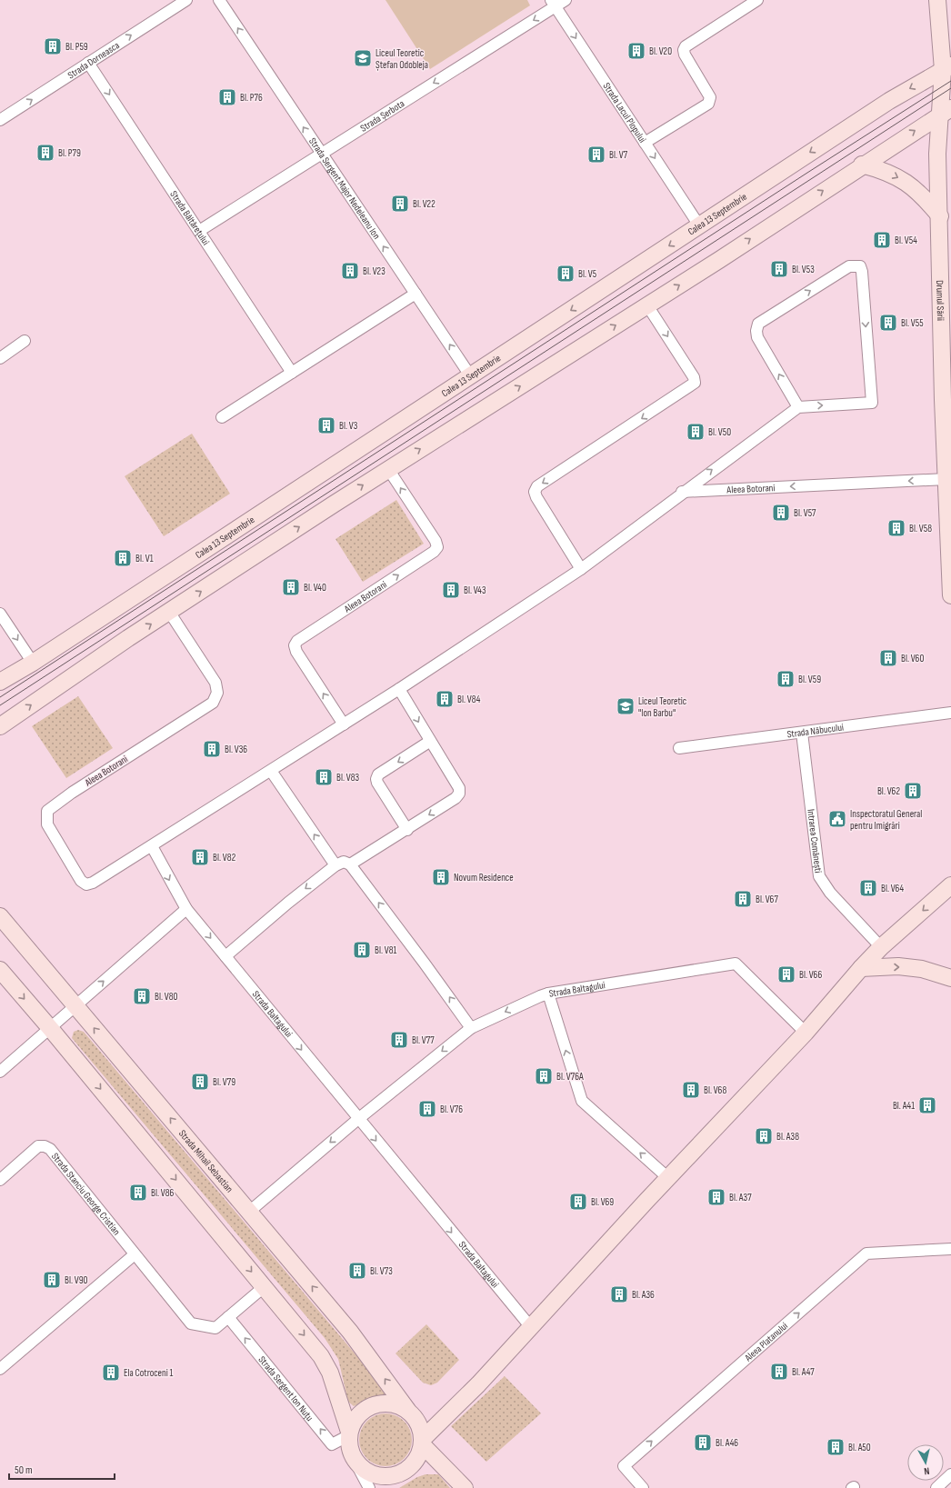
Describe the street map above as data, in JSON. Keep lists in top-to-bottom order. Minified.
{"streets":{"main road":["Calea 13 Septembrie","Drumul Sării","Strada Mihail Sebastian"],"street":["Strada Dorneasca","Strada Lacul Plopului","Strada Șerbota","Strada Sergent Major Nedeleanu Ion","Strada Băltărețului","Aleea Botorani","Strada Năbucului","Intrarea Comănești","Strada Baltagului","Strada Stanciu George Cristian","Aleea Platanului","Strada Sergent Ion Nuțu"]},"crossings":[["Strada Dorneasca","Strada Băltărețului"],["Strada Lacul Plopului","Strada Șerbota"],["Strada Lacul Plopului","Calea 13 Septembrie"],["Strada Șerbota","Strada Sergent Major Nedeleanu Ion"],["Strada Șerbota","Strada Băltărețului"],["Strada Sergent Major Nedeleanu Ion","Calea 13 Septembrie"],["Calea 13 Septembrie","Drumul Sării"],["Drumul Sării","Aleea Botorani"],["Strada Năbucului","Intrarea Comănești"],["Strada Baltagului","Strada Mihail Sebastian"],["Strada Mihail Sebastian","Strada Sergent Ion Nuțu"],["Strada Stanciu George Cristian","Strada Sergent Ion Nuțu"]],"one_way":["Strada Dorneasca","Strada Lacul Plopului","Strada Șerbota","Strada Sergent Major Nedeleanu Ion","Strada Băltărețului","Aleea Platanului","Strada Sergent Ion Nuțu"],"places":{"building":["Bl. P59","Bl. V20","Bl. P76","Bl. P79","Bl. V7","Bl. V22","Bl. V54","Bl. V53","Bl. V23","Bl. V5","Bl. V55","Bl. V3","Bl. V50","Bl. V57","Bl. V58","Bl. V1","Bl. V40","Bl. V43","Bl. V60","Bl. V59","Bl. V84","Bl. V36","Bl. V83","Bl. V62","Bl. V82","Novum Residence","Bl. V64","Bl. V67","Bl. V81","Bl. V66","Bl. V80","Bl. V77","Bl. V76A","Bl. V79","Bl. V68","Bl. A41","Bl. V76","Bl. A38","Bl. V86","Bl. A37","Bl. V69","Bl. V73","Bl. V90","Bl. A36","Bl. A47","Ela Cotroceni 1","Bl. A46","Bl. A50"],"school or university":["Liceul Teoretic Ștefan Odobleja","Liceul Teoretic \"Ion Barbu\""],"public building":["Inspectoratul General pentru Imigrări"]},"scale_bar":"50 m","north":"bottom"}
